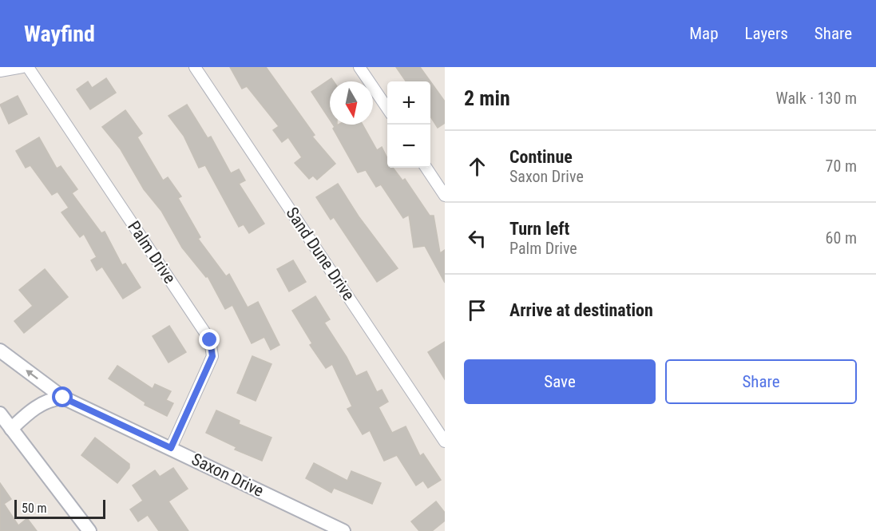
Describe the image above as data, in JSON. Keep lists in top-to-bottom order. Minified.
{"streets":{"street":["Palm Drive","Sand Dune Drive","Saxon Drive"]},"crossings":[["Palm Drive","Saxon Drive"]],"scale_bar":"50 m","north":"bottom","page":{"header":"Wayfind","nav":["Map","Layers","Share"],"heading":["2 min","Walk · 130 m"],"map_buttons":["+","−"],"list":[["Continue","Saxon Drive","70 m"],["Turn left","Palm Drive","60 m"],"Arrive at destination"],"buttons":["Save","Share"],"scale":"50 m"}}
